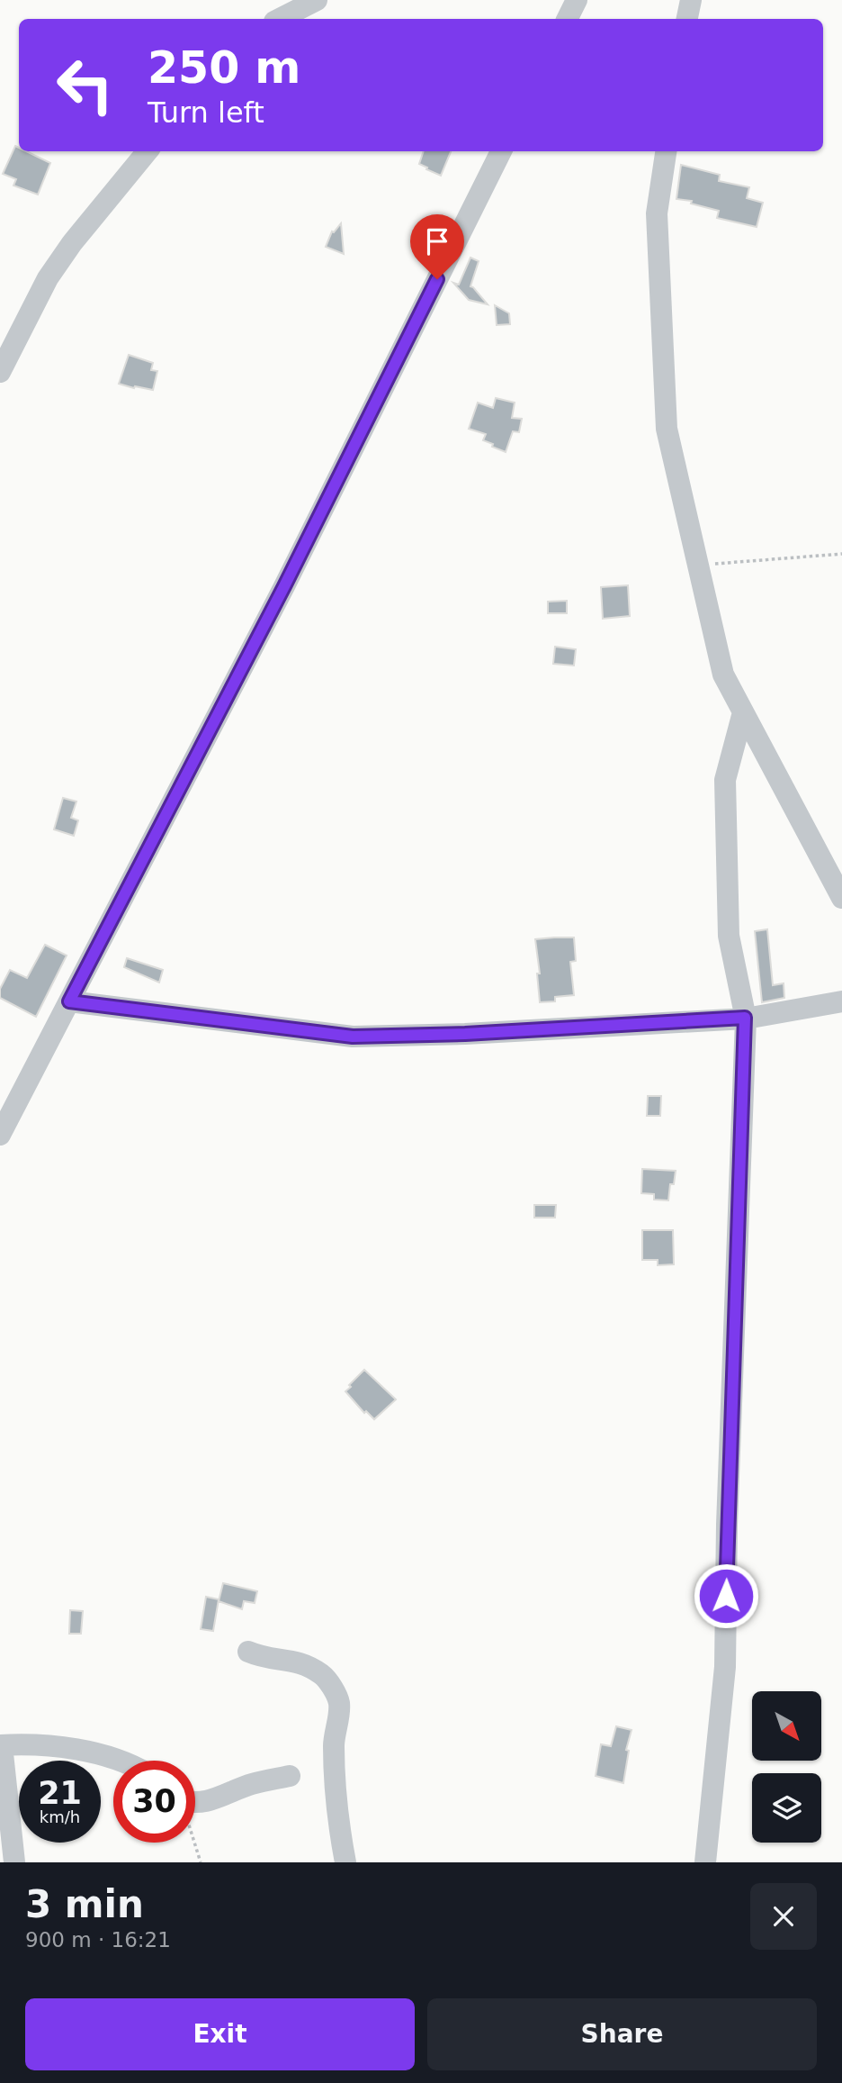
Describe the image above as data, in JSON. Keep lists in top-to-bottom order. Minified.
{"north":"bottom right","page":{"turn":["250 m","Turn left"],"speed":"21 km/h","limit":"30","heading":["3 min","900 m · 16:21"],"buttons":["Exit","Share"]}}
